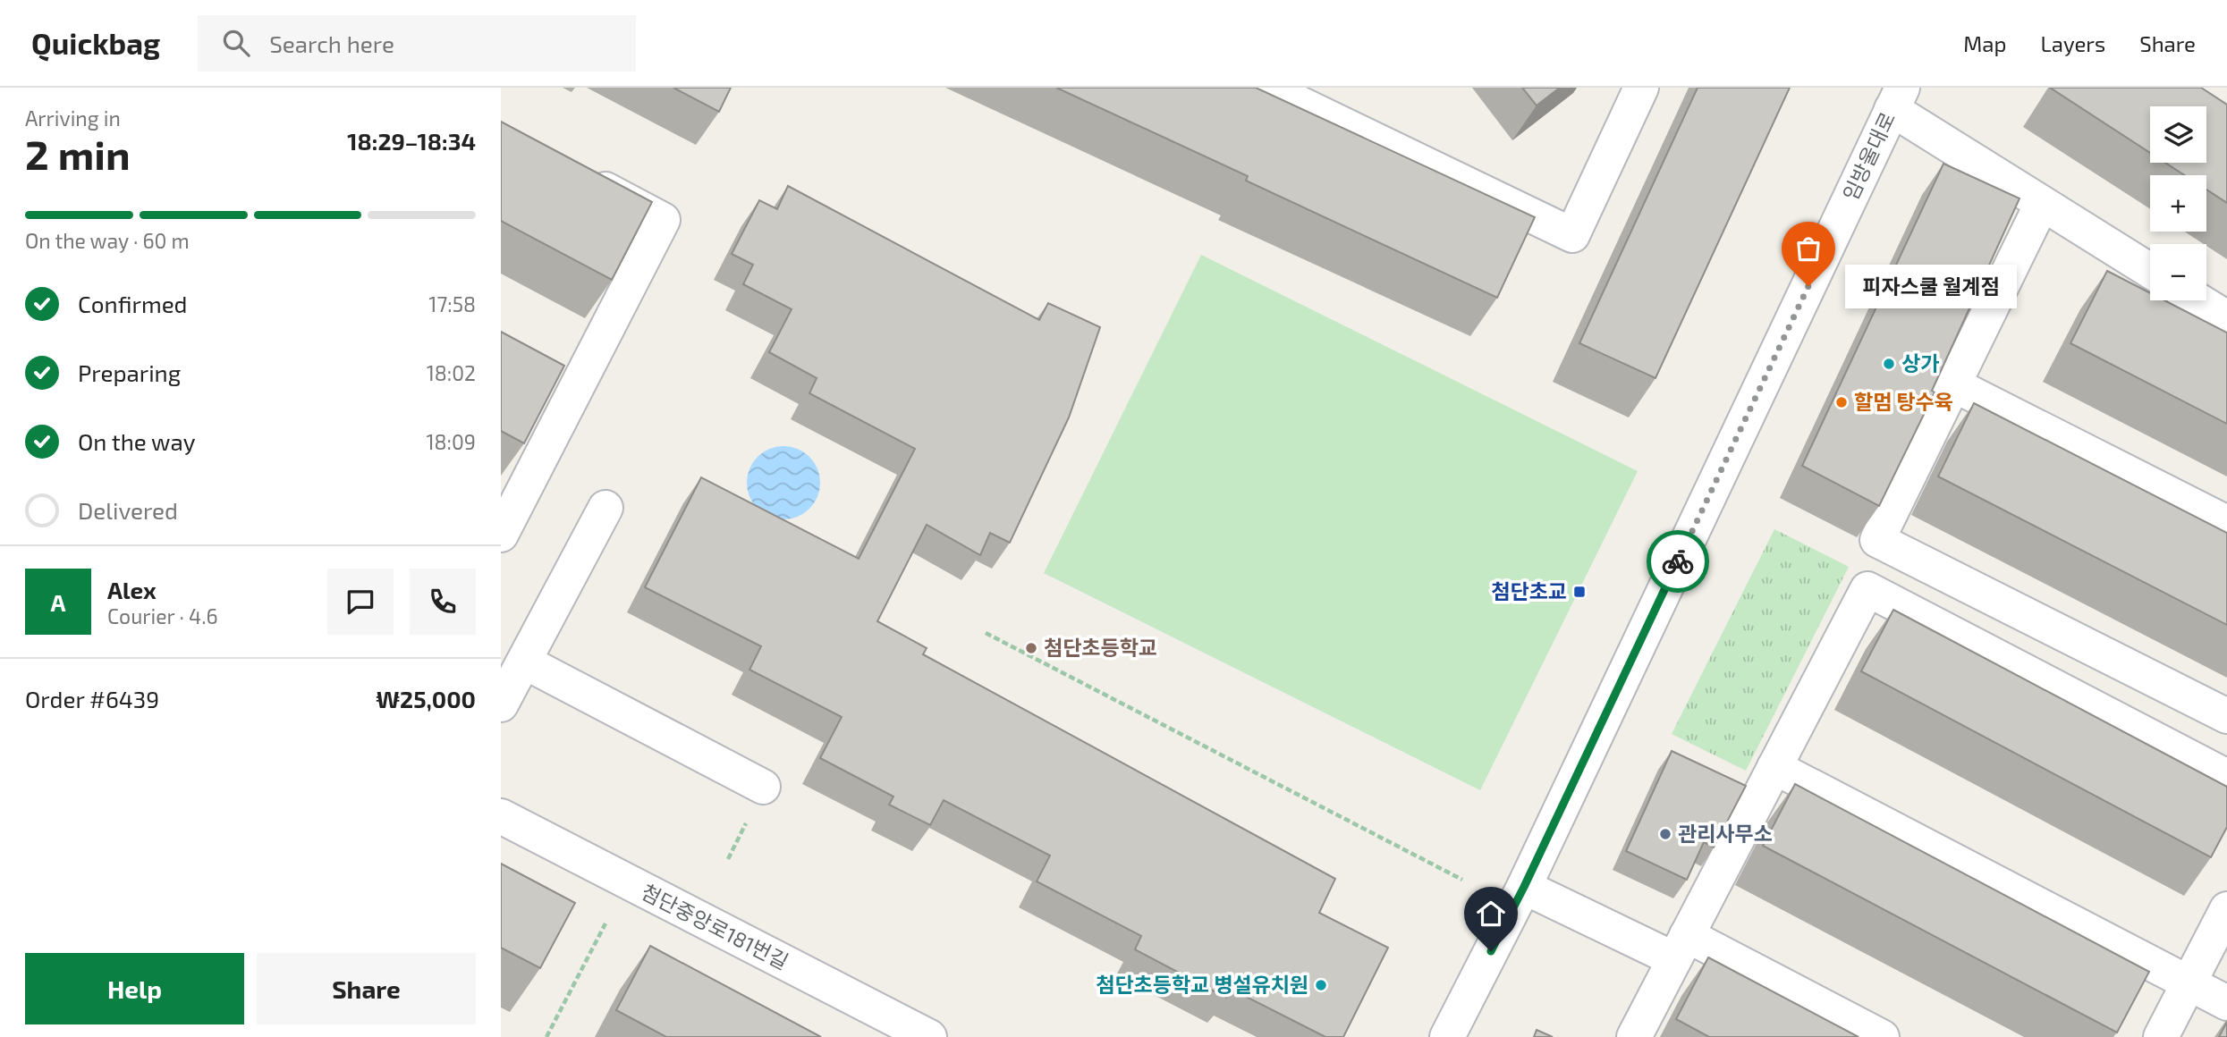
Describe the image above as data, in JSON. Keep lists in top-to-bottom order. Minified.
{"streets":{"street":["임방울대로","첨단중앙로181번길"]},"places":{"other":["피자스쿨 월계점","상가","할멈 탕수육","첨단초등학교","관리사무소","첨단초등학교 병설유치원"],"transit":["첨단초교"]},"page":{"header":"Quickbag","search":"Search here","nav":["Map","Layers","Share"],"heading":["2 min","Arriving in","18:29–18:34"],"panel":["Alex","Courier · 4.6","Order #6439","₩25,000"],"map_buttons":["+","−"],"bar":"On the way · 60 m","bubble":"피자스쿨 월계점","list":[["Confirmed","17:58"],["Preparing","18:02"],["On the way","18:09"],"Delivered"],"round":"A","buttons":["Help","Share"]}}
